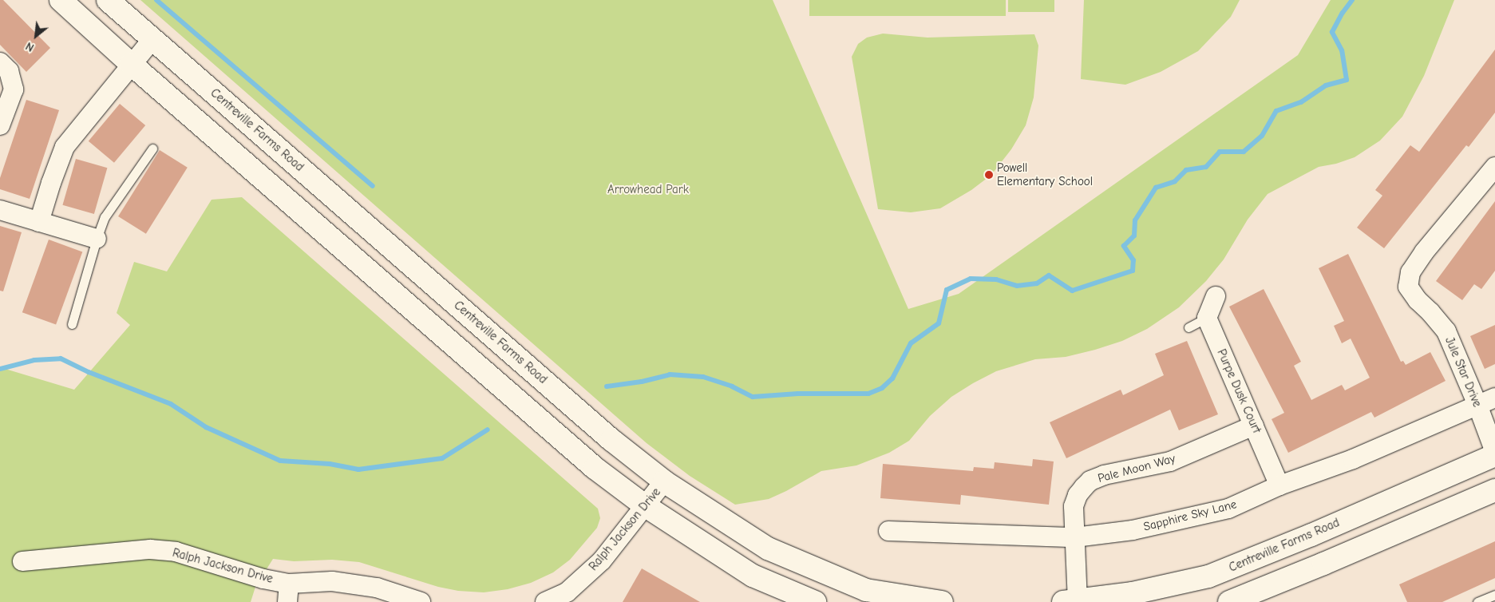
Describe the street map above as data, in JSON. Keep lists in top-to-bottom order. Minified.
{"streets":{"street":["Centreville Farms Road","Jule Star Drive","Purpe Dusk Court","Pale Moon Way","Sapphire Sky Lane","Ralph Jackson Drive"]},"crossings":[["Centreville Farms Road","Jule Star Drive"],["Centreville Farms Road","Pale Moon Way"],["Centreville Farms Road","Ralph Jackson Drive"],["Jule Star Drive","Sapphire Sky Lane"],["Purpe Dusk Court","Pale Moon Way"],["Purpe Dusk Court","Sapphire Sky Lane"],["Pale Moon Way","Sapphire Sky Lane"]],"parks":["Arrowhead Park"],"places":["Powell Elementary School"],"north":"bottom left"}
